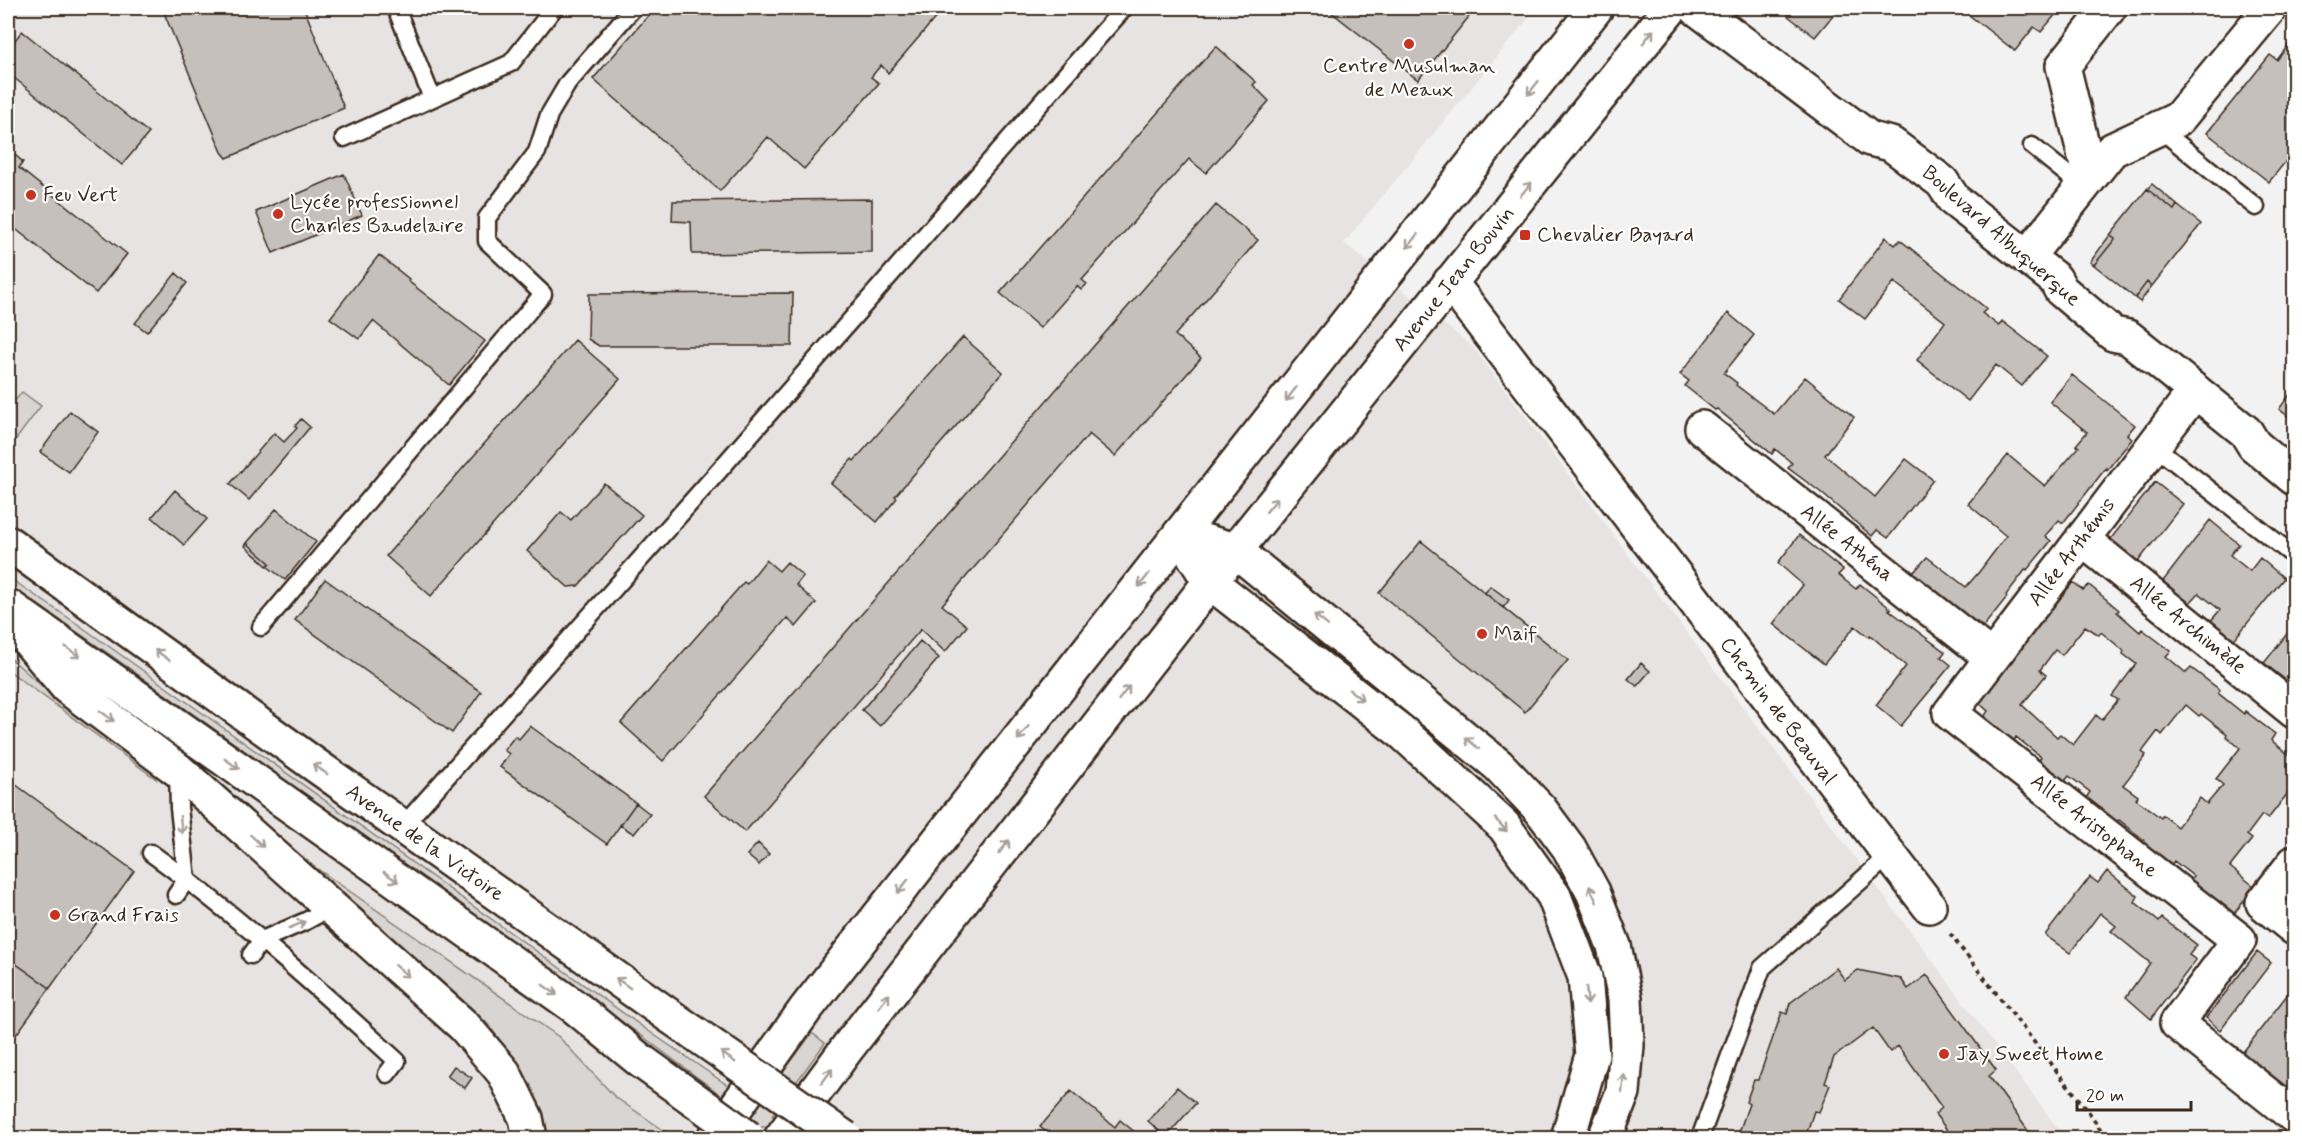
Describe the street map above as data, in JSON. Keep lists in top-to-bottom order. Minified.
{"streets":{"main road":["Boulevard Albuquerque","Avenue Jean Bouvin","Allée Athéna","Allée Arthémis","Allée Archimède","Chemin de Beauval","Allée Aristophane","Avenue de la Victoire"]},"crossings":[["Boulevard Albuquerque","Allée Arthémis"],["Avenue Jean Bouvin","Chemin de Beauval"],["Allée Athéna","Allée Arthémis"],["Allée Arthémis","Allée Archimède"],["Allée Arthémis","Allée Aristophane"]],"places":{"other":["Centre Musulman de Meaux","Feu Vert","Lycée professionnel Charles Baudelaire","Maif","Grand Frais","Jay Sweet Home"],"transit":["Chevalier Bayard"]},"scale_bar":"20 m"}
